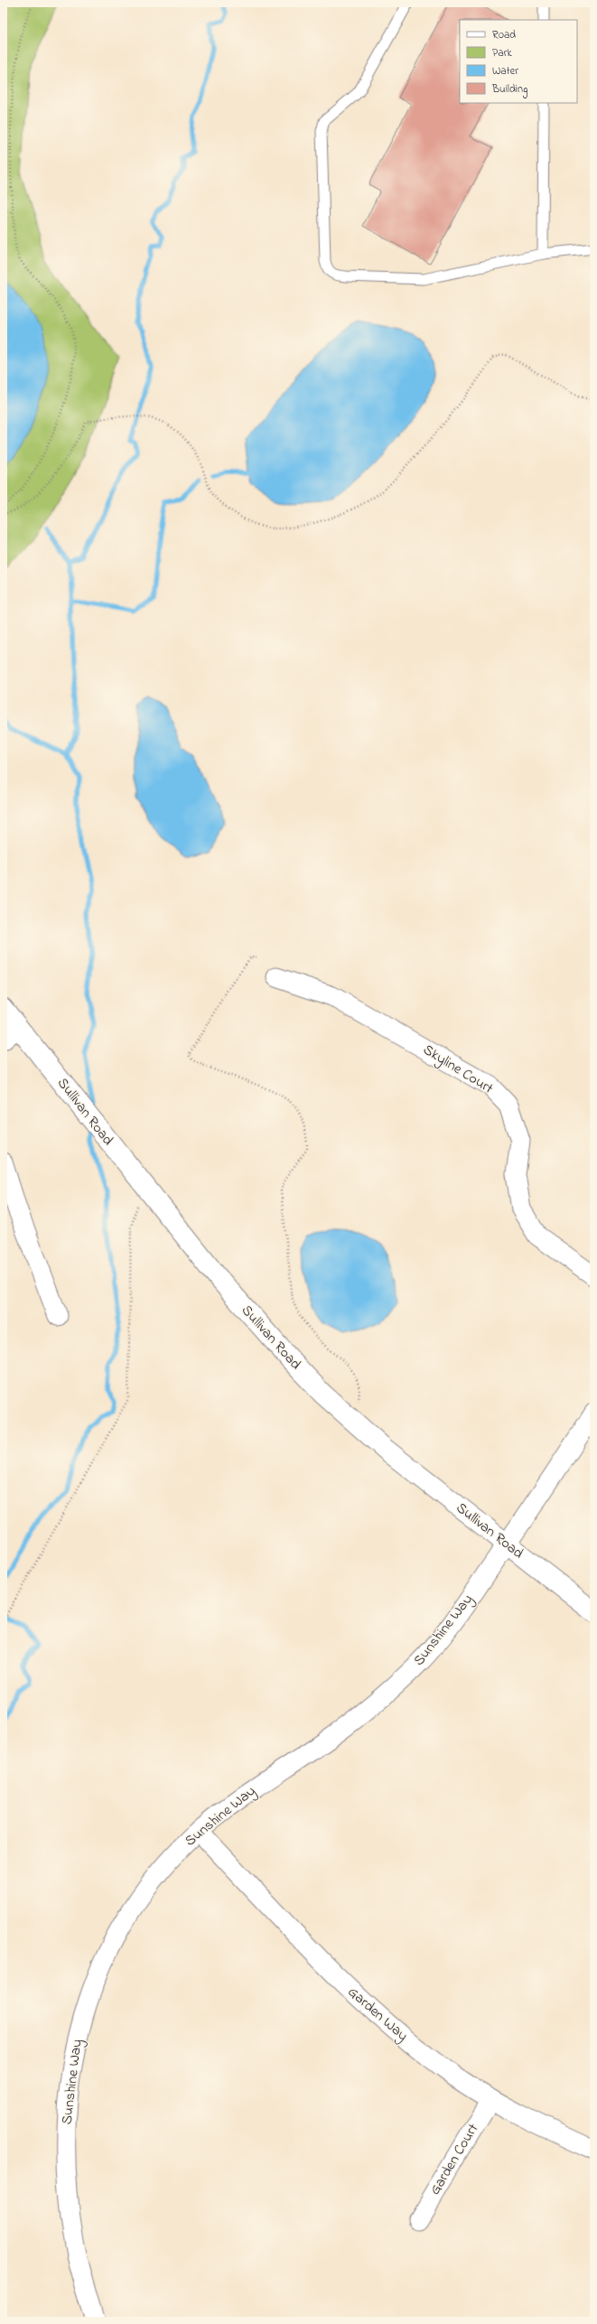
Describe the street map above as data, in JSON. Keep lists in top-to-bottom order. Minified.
{"streets":{"street":["Skyline Court","Sullivan Road","Sunshine Way","Garden Way","Garden Court"]},"crossings":[["Sullivan Road","Sunshine Way"],["Sunshine Way","Garden Way"],["Garden Way","Garden Court"]],"legend":["Road","Park","Water","Building"]}
